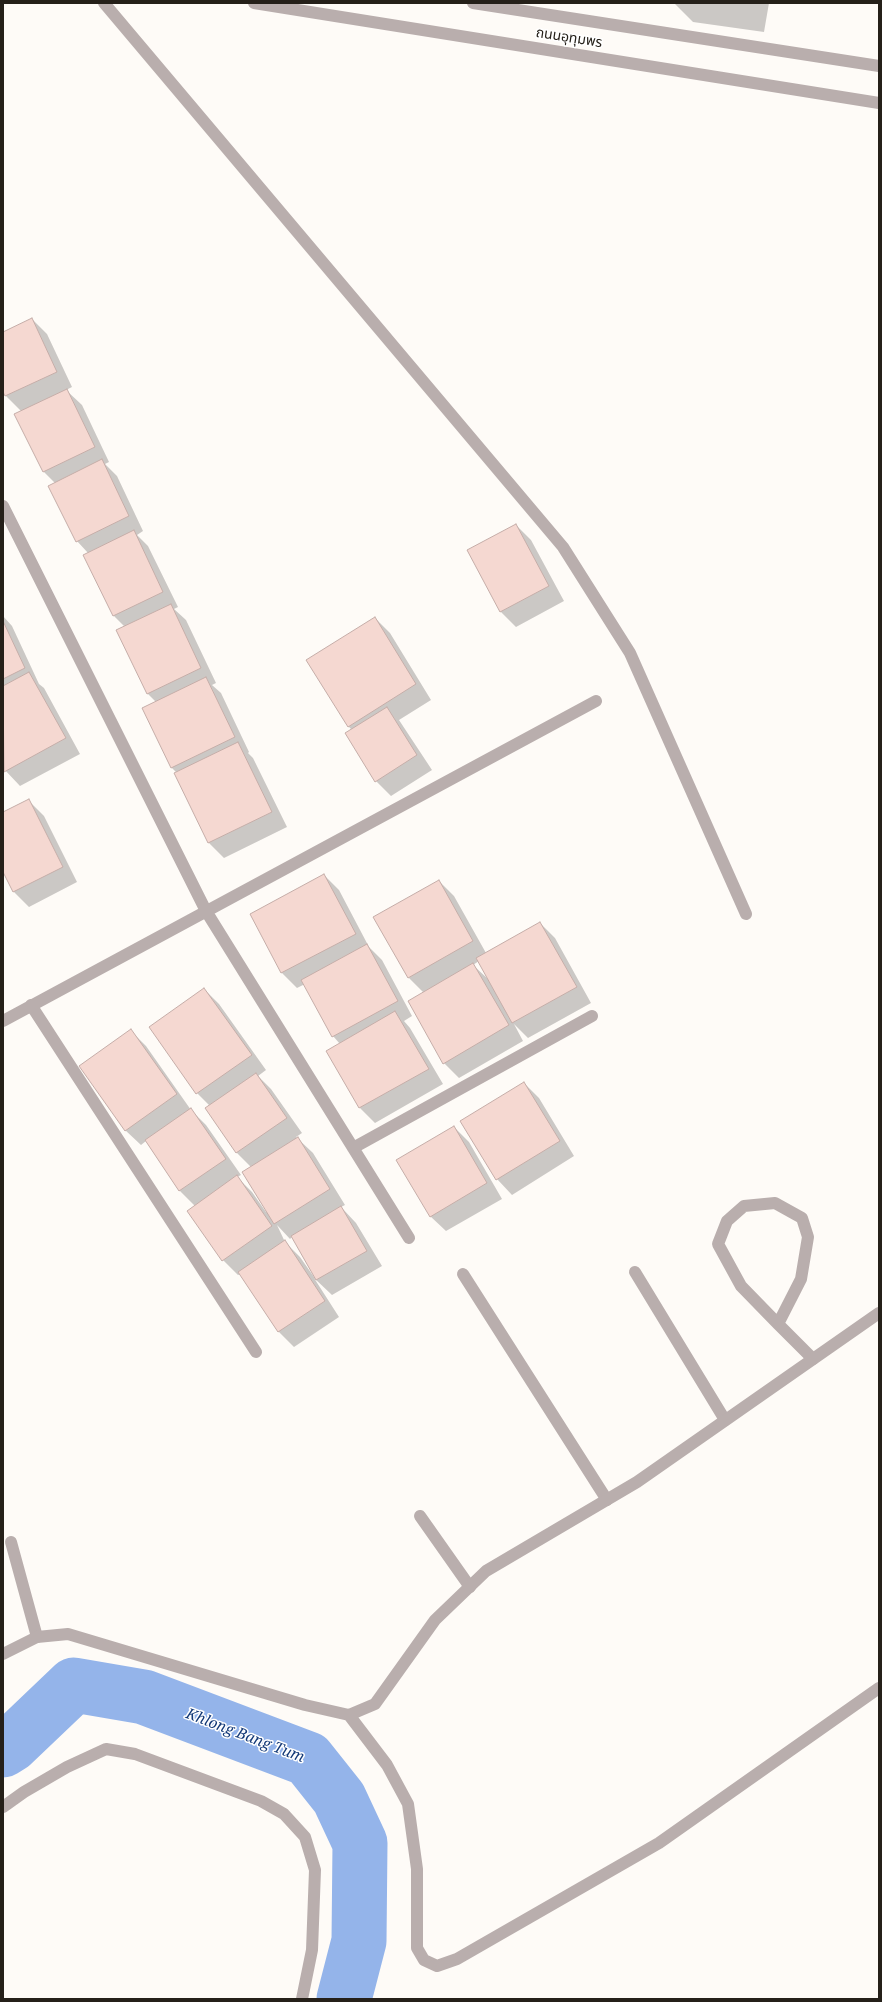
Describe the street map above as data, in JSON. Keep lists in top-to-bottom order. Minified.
{"streets":{"street":["ถนนอุทุมพร"]},"water":["Khlong Bang Tum"]}
